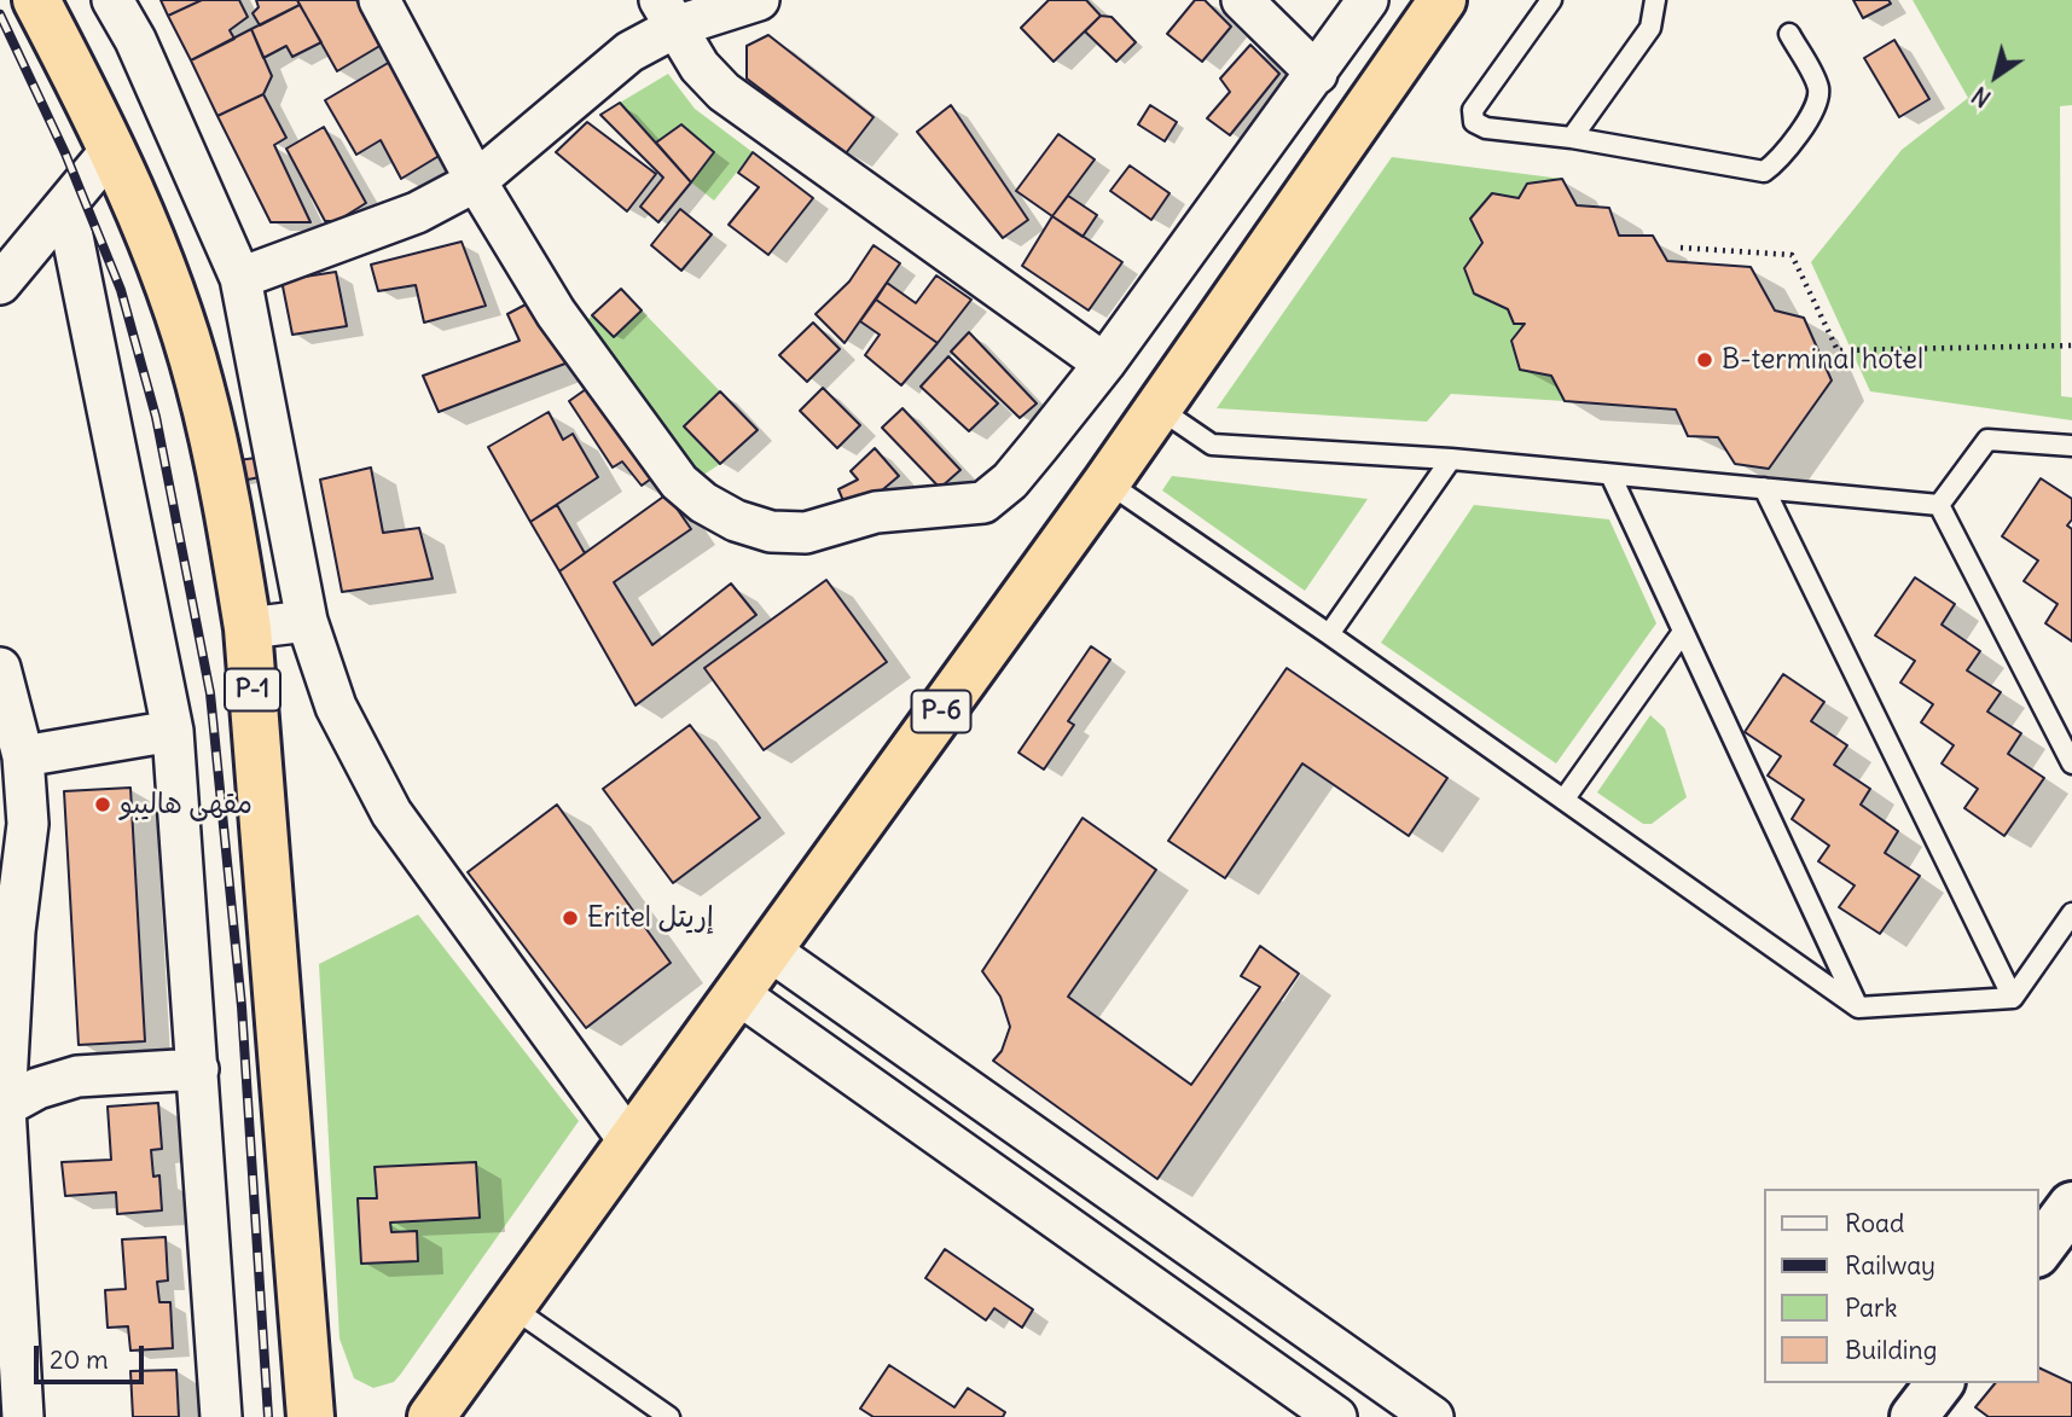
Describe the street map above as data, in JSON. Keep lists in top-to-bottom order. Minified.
{"streets":{"highway":["P-1","P-6"]},"places":["B-terminal hotel","مقهى هاليبو","Eritel إريتل"],"legend":["Road","Railway","Park","Building"],"scale_bar":"20 m","north":"bottom left"}
